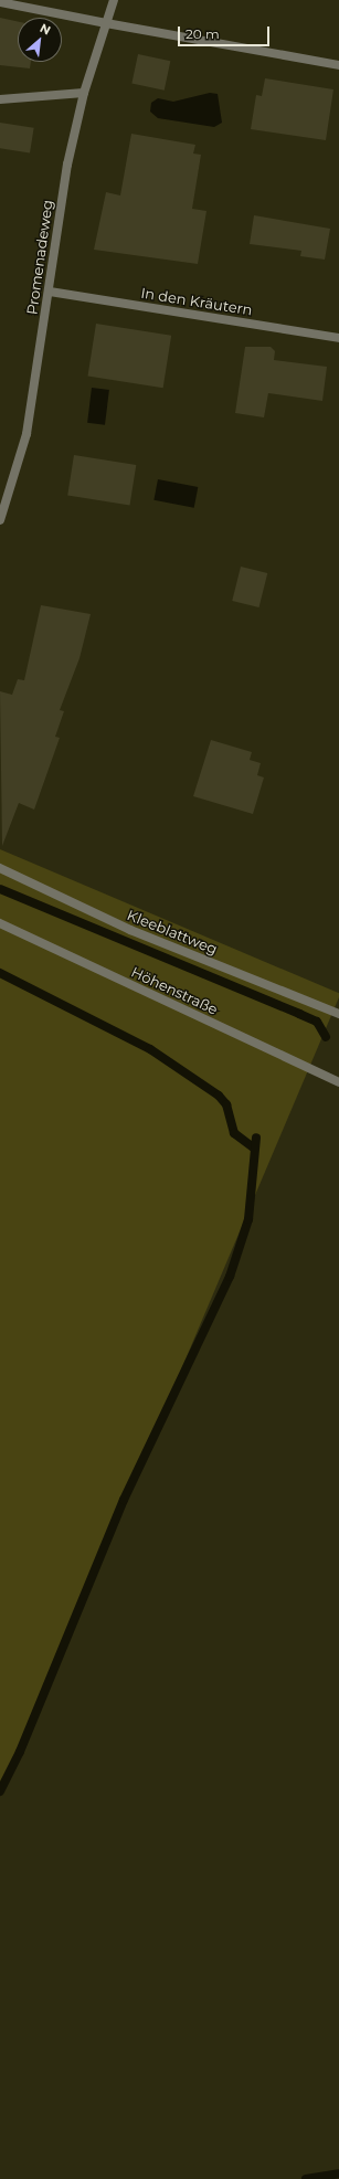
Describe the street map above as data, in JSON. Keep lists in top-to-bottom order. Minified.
{"streets":{"street":["Promenadeweg","In den Kräutern","Kleeblattweg","Höhenstraße"]},"crossings":[["Promenadeweg","In den Kräutern"]],"scale_bar":"20 m","north":"top right"}
